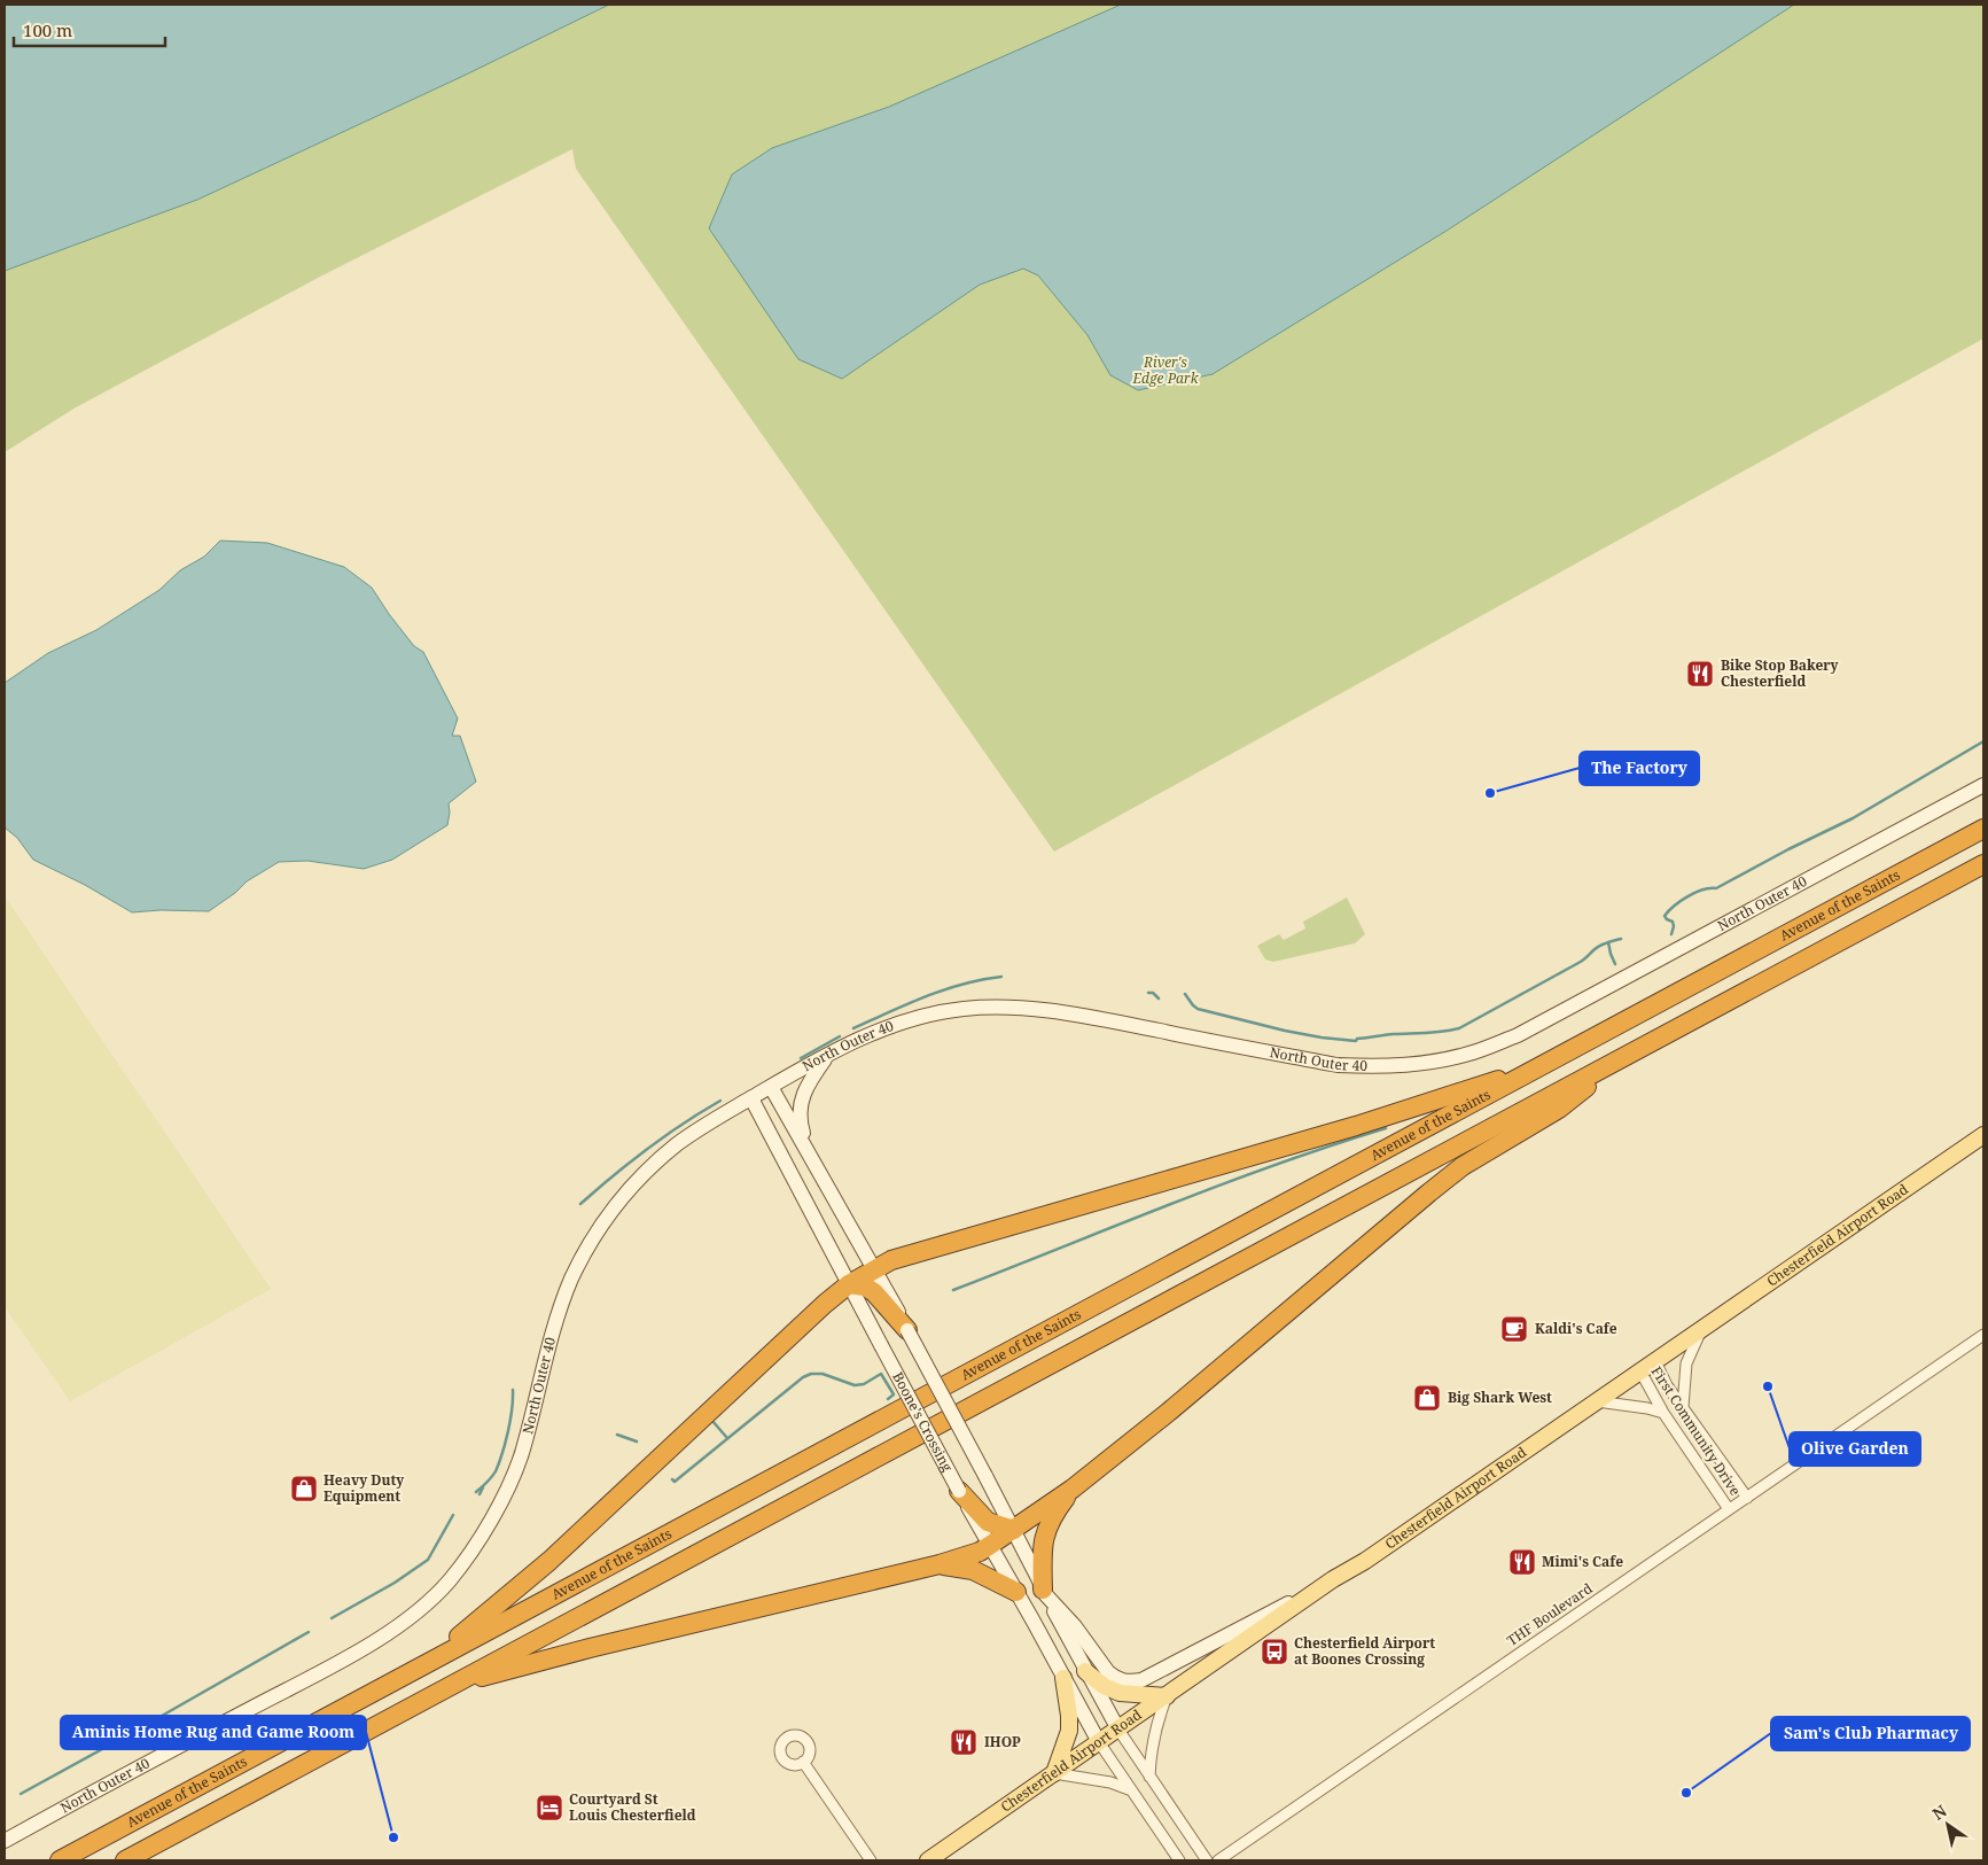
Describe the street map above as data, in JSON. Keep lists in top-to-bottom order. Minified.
{"streets":{"highway":["Avenue of the Saints"],"main road":["Chesterfield Airport Road"],"street":["North Outer 40","Boone's Crossing","First Community Drive","THF Boulevard"]},"crossings":[["North Outer 40","Boone's Crossing"],["Chesterfield Airport Road","Boone's Crossing"],["Chesterfield Airport Road","First Community Drive"],["First Community Drive","THF Boulevard"]],"parks":["River's Edge Park"],"places":{"restaurant":["Bike Stop Bakery Chesterfield","Mimi's Cafe","IHOP"],"other":["The Factory","Olive Garden","Sam's Club Pharmacy","Aminis Home Rug and Game Room"],"cafe":["Kaldi's Cafe"],"shop":["Big Shark West","Heavy Duty Equipment"],"bus stop":["Chesterfield Airport at Boones Crossing"],"hotel":["Courtyard St Louis Chesterfield"]},"scale_bar":"100 m","north":"top left"}
